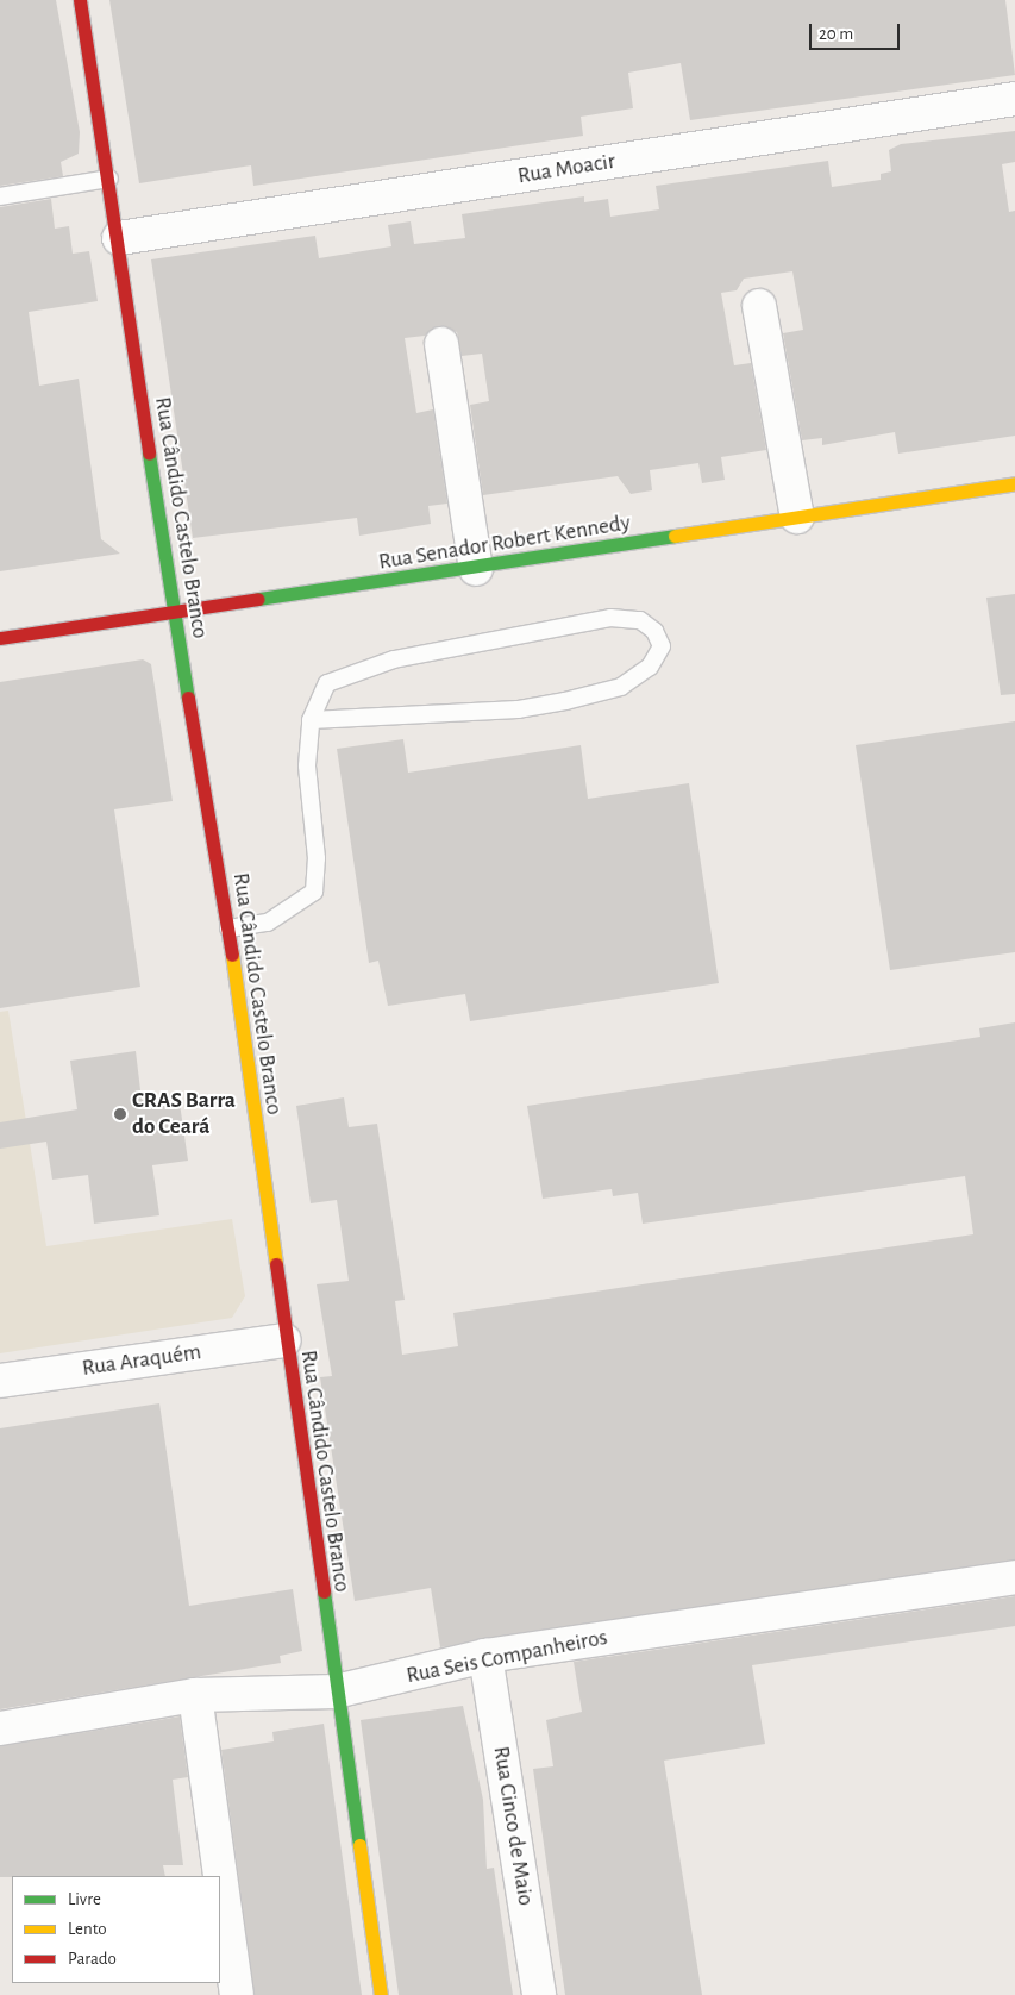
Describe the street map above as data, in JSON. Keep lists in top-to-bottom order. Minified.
{"streets":{"street":["Rua Moacir","Rua Cândido Castelo Branco","Rua Senador Robert Kennedy","Rua Araquém","Rua Seis Companheiros","Rua Cinco de Maio"]},"crossings":[["Rua Moacir","Rua Cândido Castelo Branco"],["Rua Cândido Castelo Branco","Rua Senador Robert Kennedy"],["Rua Cândido Castelo Branco","Rua Araquém"],["Rua Cândido Castelo Branco","Rua Seis Companheiros"],["Rua Seis Companheiros","Rua Cinco de Maio"]],"places":["CRAS Barra do Ceará"],"legend":["Livre","Lento","Parado"],"scale_bar":"20 m"}
